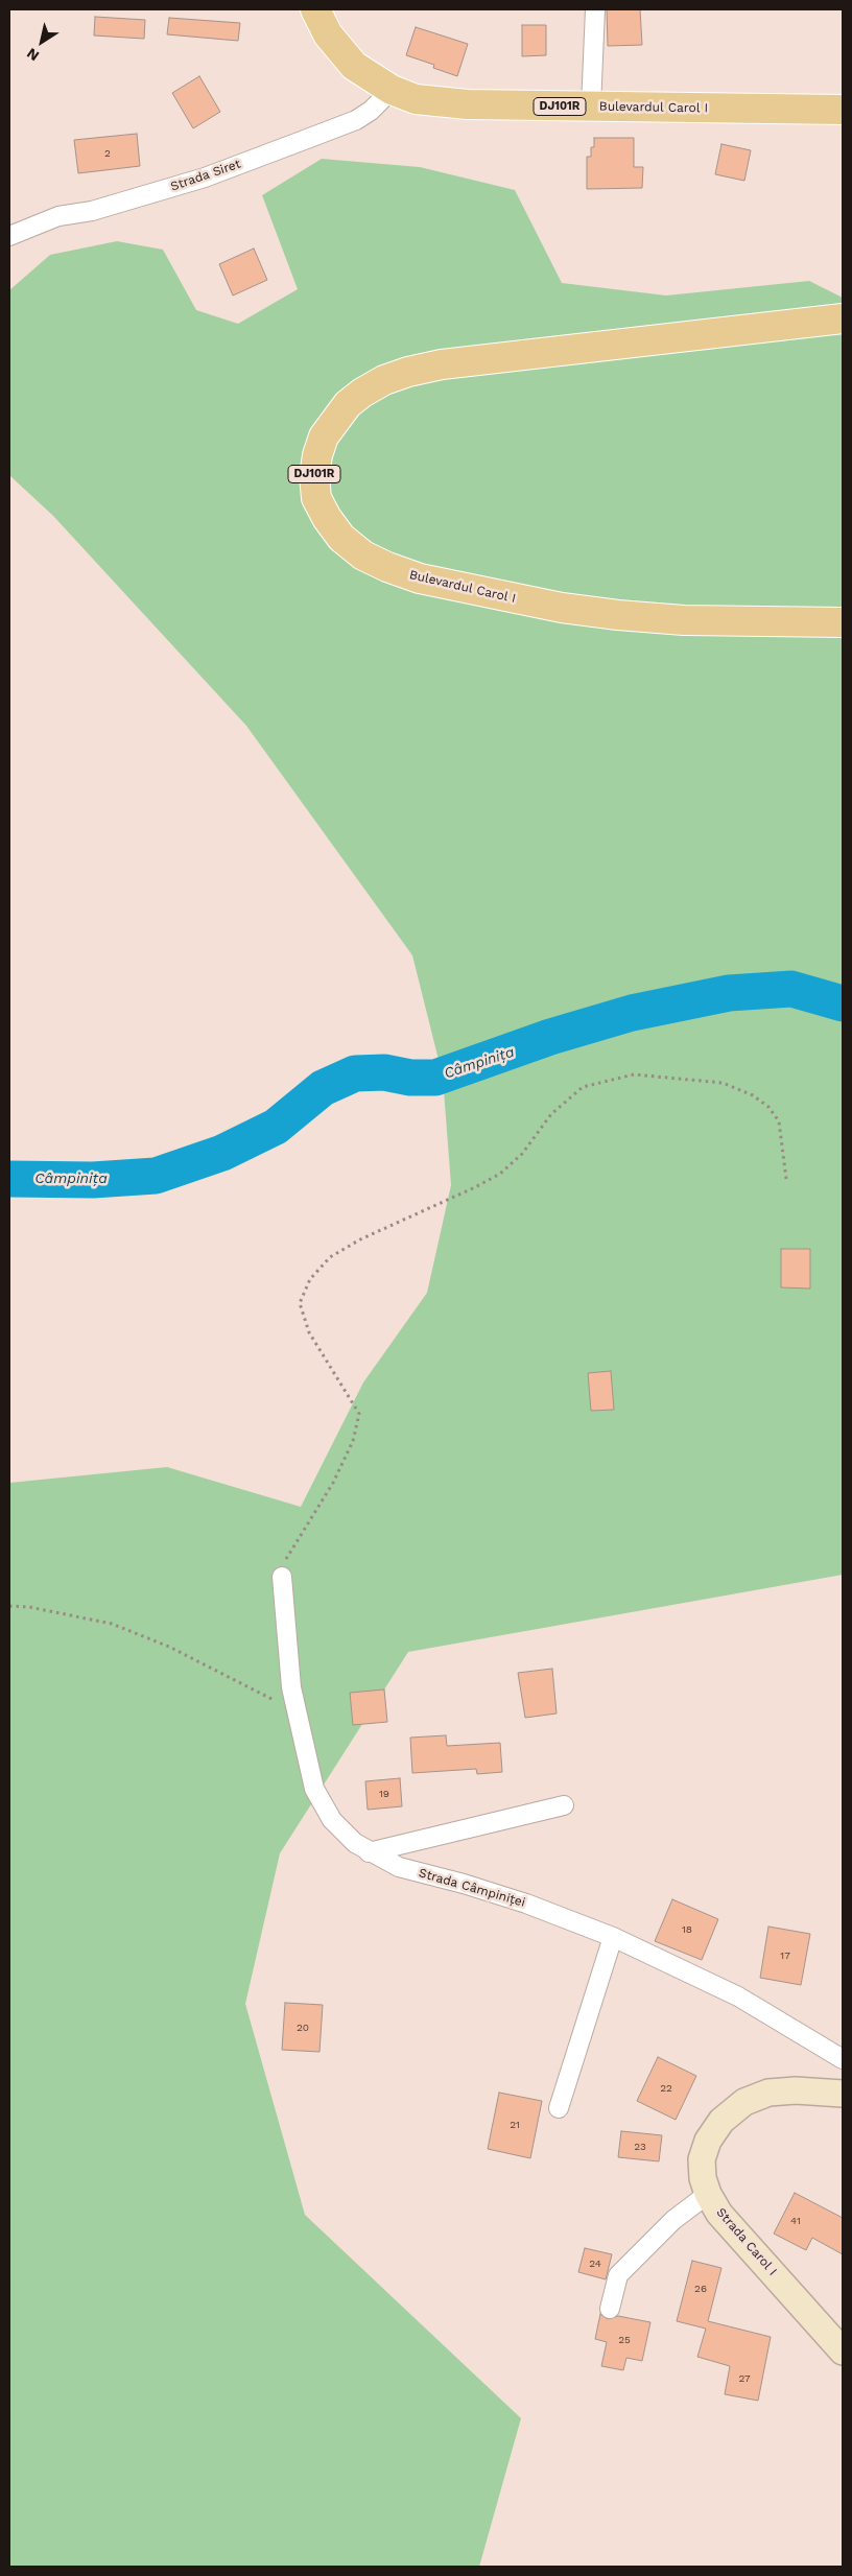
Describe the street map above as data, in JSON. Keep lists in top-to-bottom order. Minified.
{"streets":{"main road":["DJ101R","Bulevardul Carol I","Strada Carol I"],"street":["Strada Siret","Strada Câmpiniței"]},"crossings":[["Bulevardul Carol I","Strada Siret"]],"water":["Câmpinița"],"house_numbers":["2","19","18","17","20","22","21","23","41","24","26","25","27"],"north":"bottom left"}
